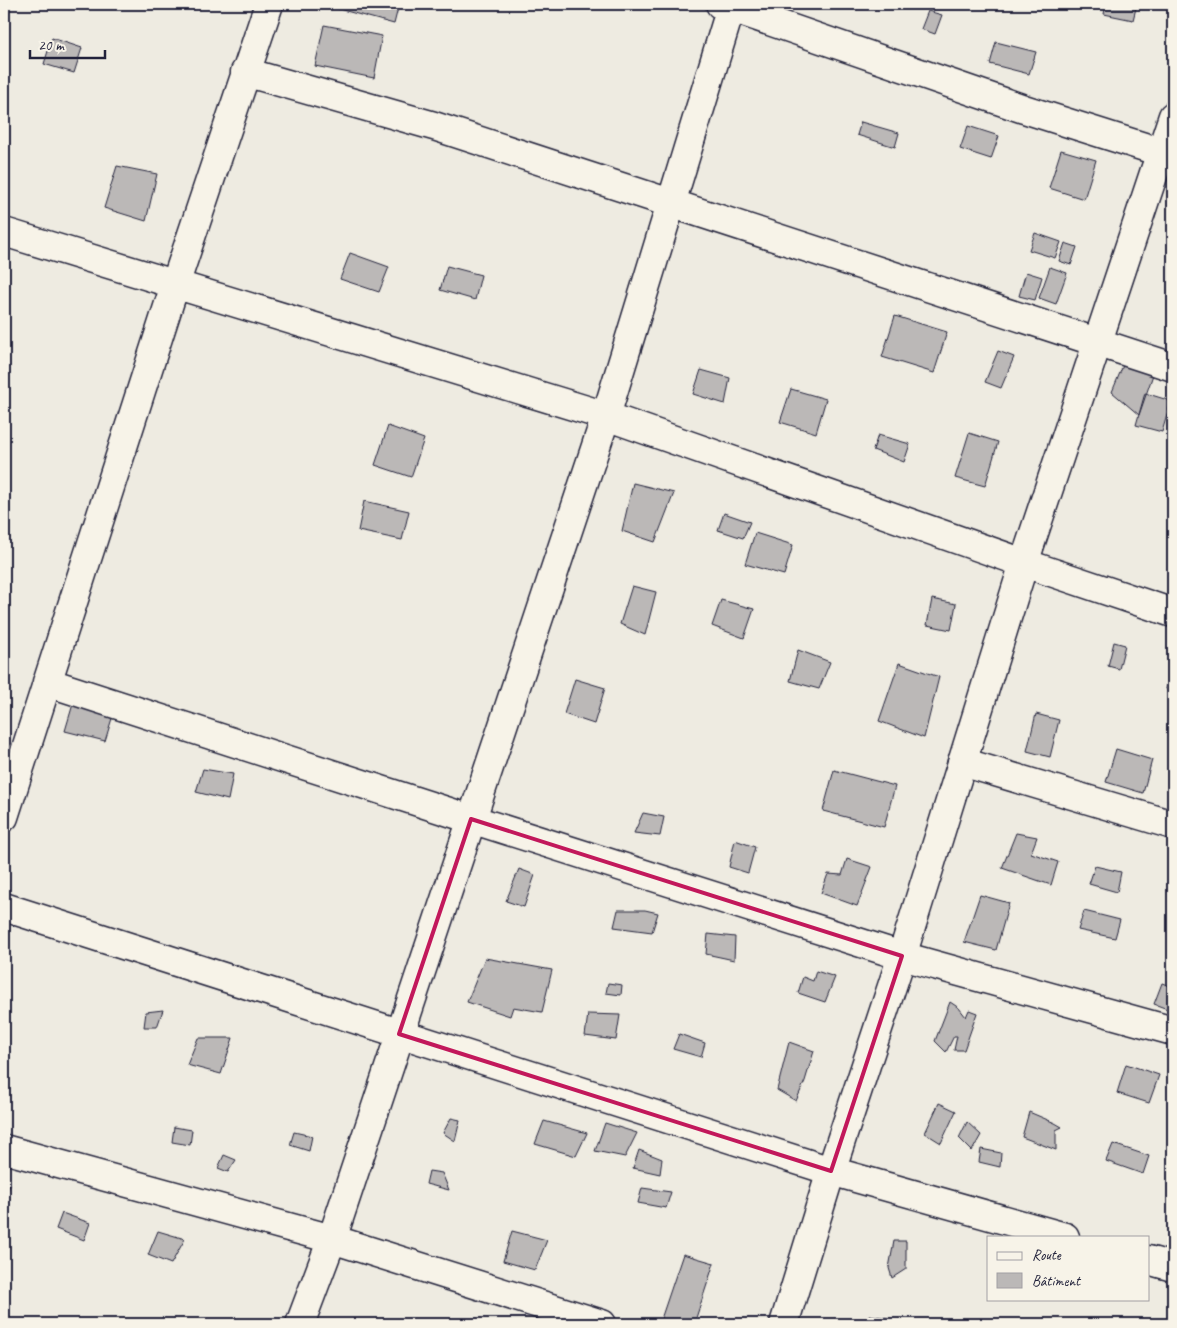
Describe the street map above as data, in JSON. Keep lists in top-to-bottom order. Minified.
{"legend":["Route","Bâtiment"],"scale_bar":"20 m"}
